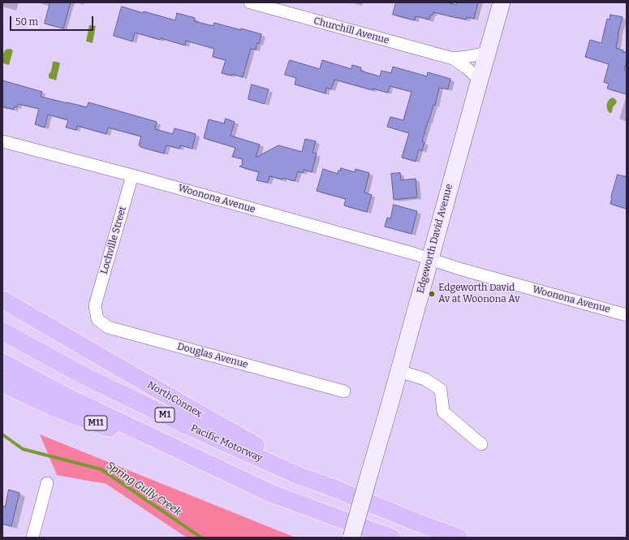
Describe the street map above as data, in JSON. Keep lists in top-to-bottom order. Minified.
{"streets":{"highway":["NorthConnex","M1","M11","Pacific Motorway"],"main road":["Edgeworth David Avenue"],"street":["Churchill Avenue","Woonona Avenue","Lochville Street","Douglas Avenue"]},"crossings":[["Churchill Avenue","Edgeworth David Avenue"],["Woonona Avenue","Edgeworth David Avenue"],["Woonona Avenue","Lochville Street"],["Lochville Street","Douglas Avenue"],["NorthConnex","Pacific Motorway"]],"water":["Spring Gully Creek"],"places":["Edgeworth David Av at Woonona Av"],"scale_bar":"50 m"}
